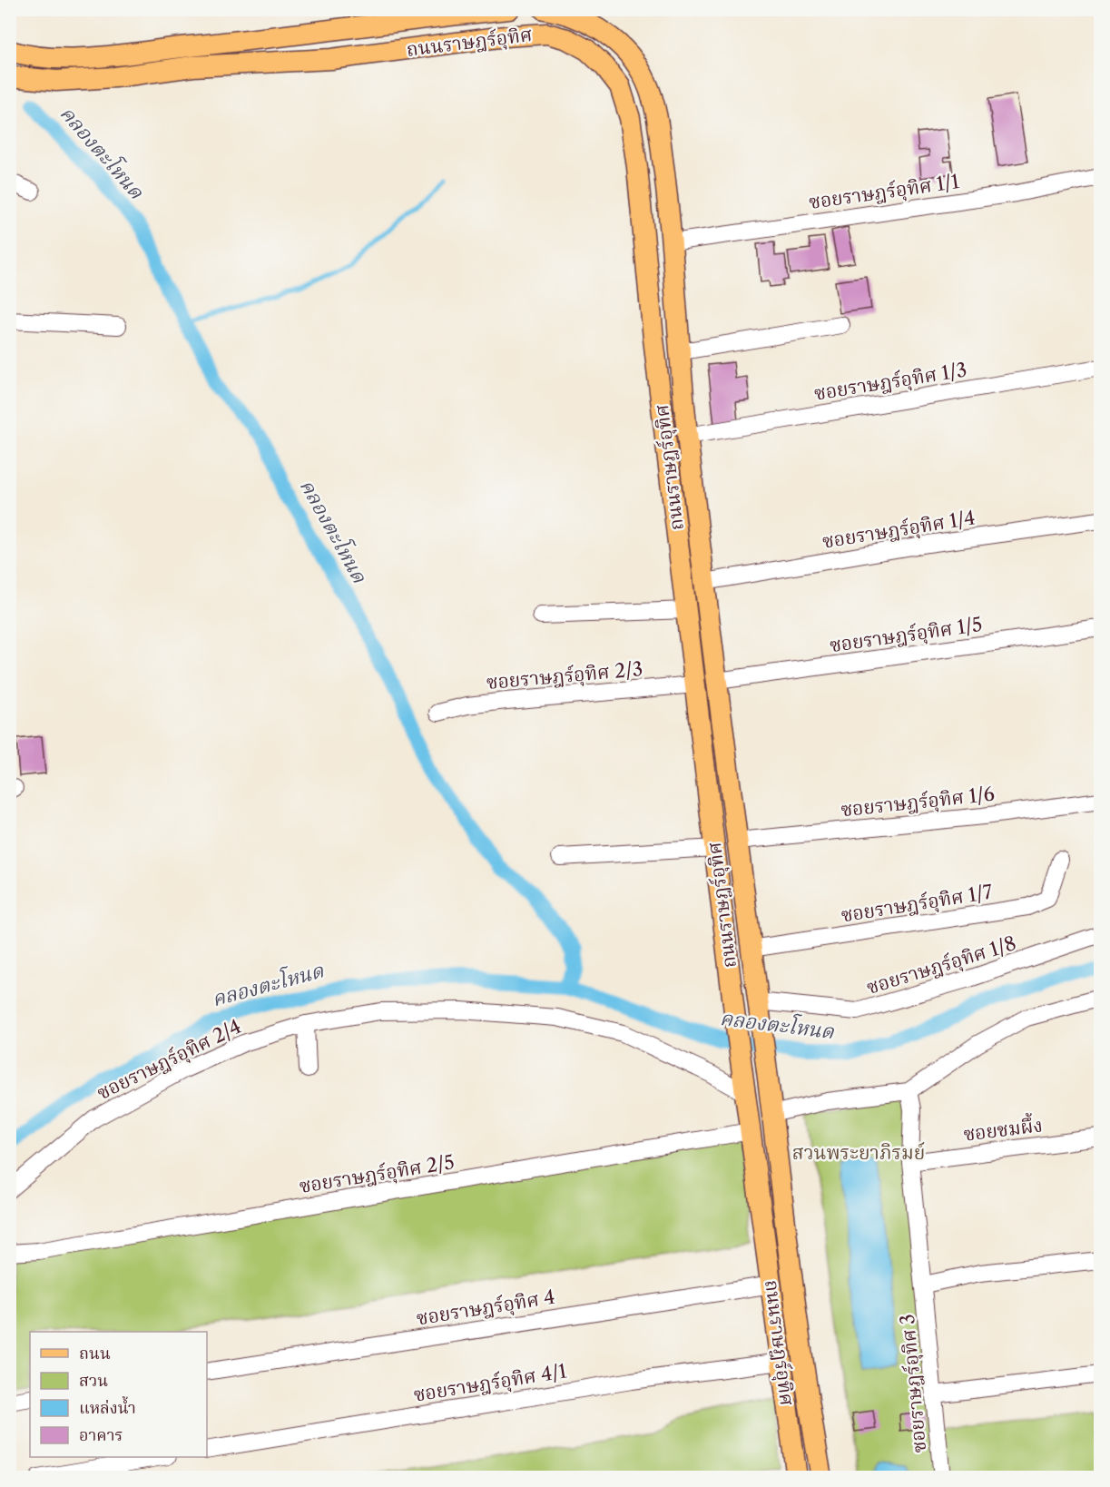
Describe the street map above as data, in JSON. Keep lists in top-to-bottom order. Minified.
{"streets":{"main road":["ถนนราษฎร์อุทิศ"],"street":["ซอยราษฎร์อุทิศ 1/1","ซอยราษฎร์อุทิศ 1/3","ซอยราษฎร์อุทิศ 1/4","ซอยราษฎร์อุทิศ 1/5","ซอยราษฎร์อุทิศ 2/3","ซอยราษฎร์อุทิศ 1/6","ซอยราษฎร์อุทิศ 1/7","ซอยราษฎร์อุทิศ 1/8","ซอยราษฎร์อุทิศ 2/4","ซอยชมผึ้ง","ซอยราษฎร์อุทิศ 2/5","ซอยราษฎร์อุทิศ 4","ซอยราษฎร์อุทิศ 4/1","ซอยราษฎร์อุทิศ 3"]},"crossings":[["ถนนราษฎร์อุทิศ","ซอยราษฎร์อุทิศ 1/1"],["ถนนราษฎร์อุทิศ","ซอยราษฎร์อุทิศ 1/3"],["ถนนราษฎร์อุทิศ","ซอยราษฎร์อุทิศ 1/4"],["ถนนราษฎร์อุทิศ","ซอยราษฎร์อุทิศ 1/5"],["ถนนราษฎร์อุทิศ","ซอยราษฎร์อุทิศ 2/3"],["ถนนราษฎร์อุทิศ","ซอยราษฎร์อุทิศ 1/6"],["ถนนราษฎร์อุทิศ","ซอยราษฎร์อุทิศ 1/7"],["ถนนราษฎร์อุทิศ","ซอยราษฎร์อุทิศ 1/8"],["ถนนราษฎร์อุทิศ","ซอยราษฎร์อุทิศ 2/4"],["ถนนราษฎร์อุทิศ","ซอยราษฎร์อุทิศ 2/5"],["ถนนราษฎร์อุทิศ","ซอยราษฎร์อุทิศ 4"],["ถนนราษฎร์อุทิศ","ซอยราษฎร์อุทิศ 4/1"],["ซอยชมผึ้ง","ซอยราษฎร์อุทิศ 3"]],"water":["คลองตะโหนด"],"parks":["สวนพระยาภิรมย์"],"legend":["ถนน","สวน","แหล่งน้ำ","อาคาร"]}
